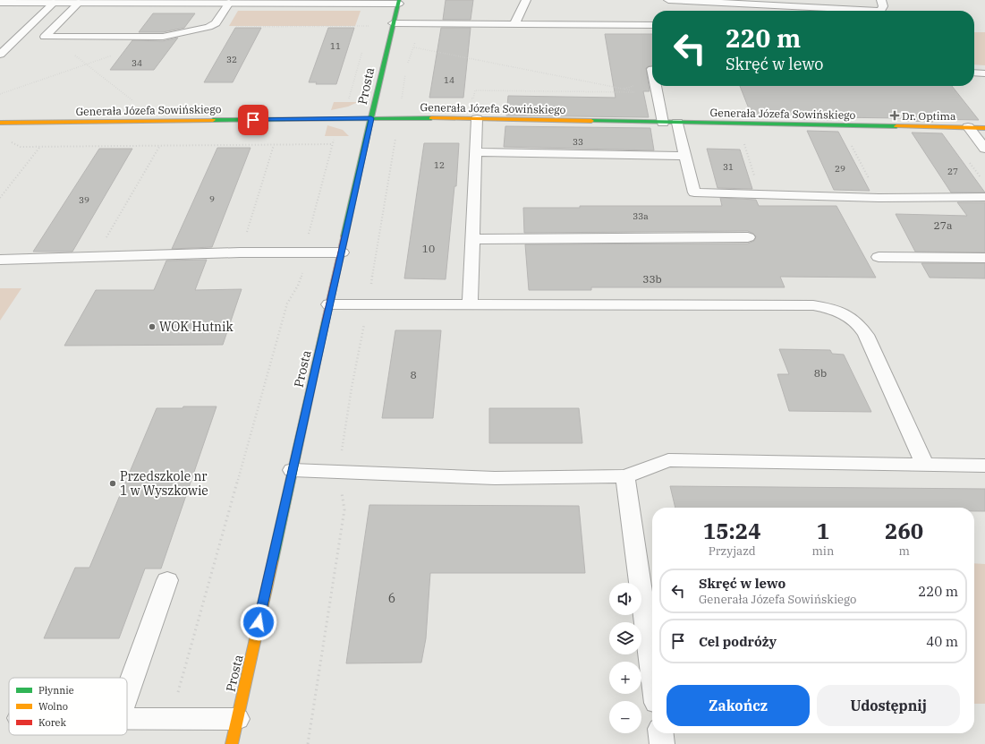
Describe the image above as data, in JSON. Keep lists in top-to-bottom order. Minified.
{"streets":{"street":["Prosta","Generała Józefa Sowińskiego"]},"crossings":[["Prosta","Generała Józefa Sowińskiego"]],"places":{"health":["Dr. Optima"],"other":["WOK Hutnik","Przedszkole nr 1 w Wyszkowie"]},"house_numbers":["11","32","34","14","33","12","31","29","27","9","39","33a","27a","10","33b","8b","8","6"],"legend":["Płynnie","Wolno","Korek"],"page":{"turn":["220 m","Skręć w lewo"],"eta":["15:24","Przyjazd","1","min","260","m"],"list":[{"name":"Skręć w lewo","note":"Generała Józefa Sowińskiego","value":"220 m"},{"name":"Cel podróży","value":"40 m"}],"map_buttons":["+","−"],"buttons":["Zakończ","Udostępnij"]}}
